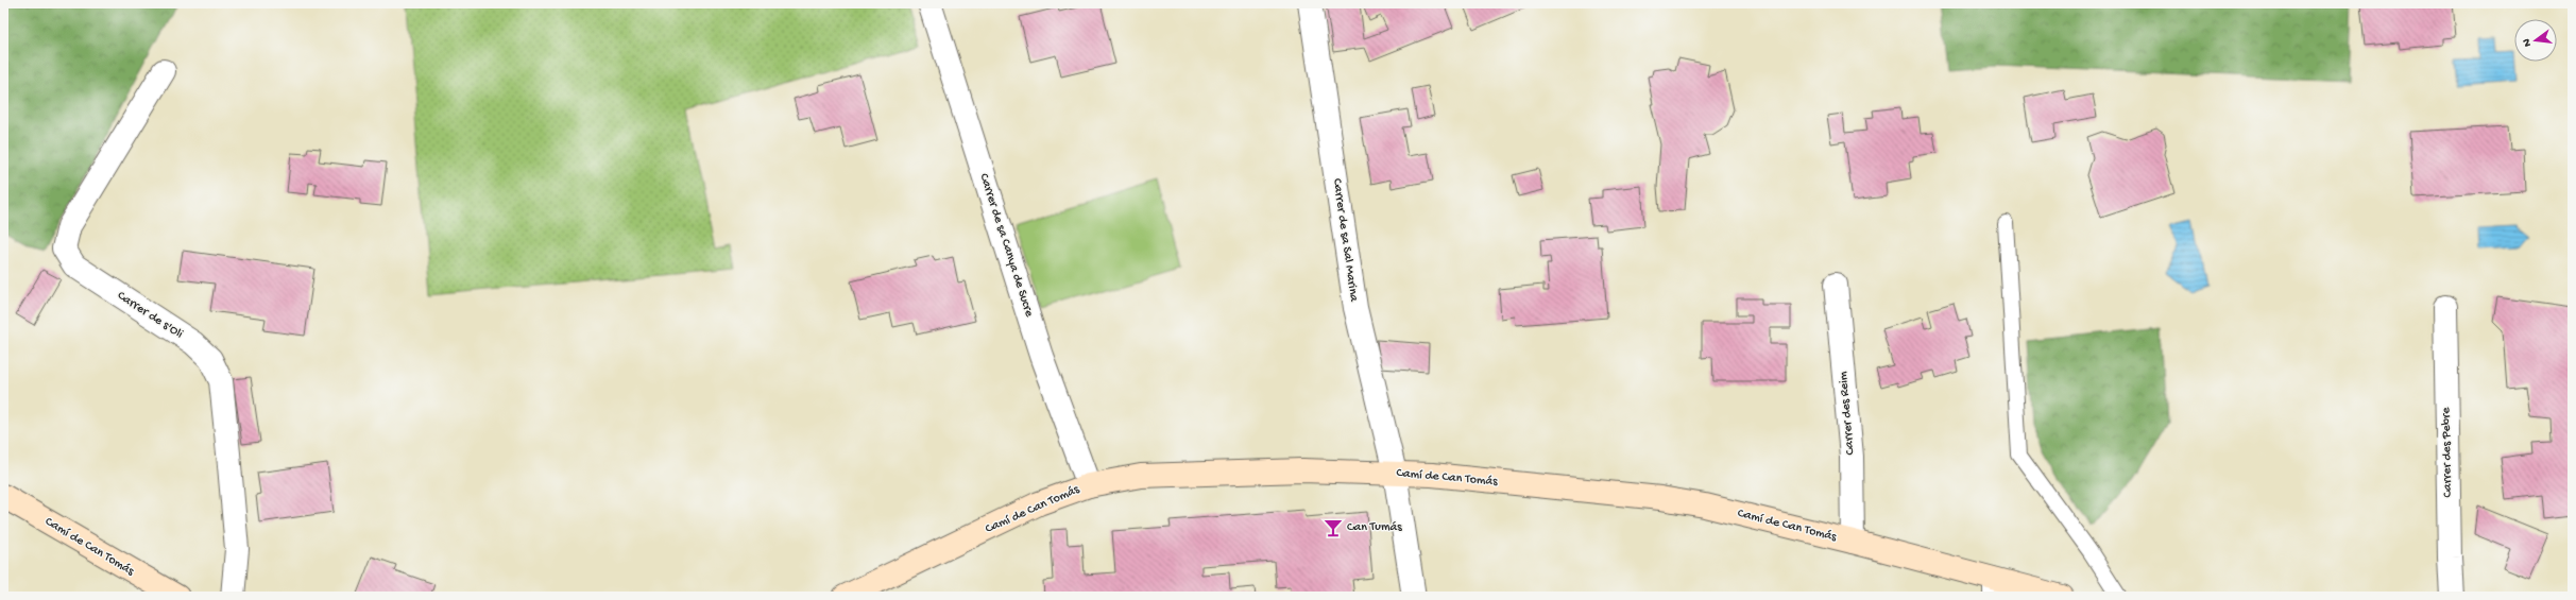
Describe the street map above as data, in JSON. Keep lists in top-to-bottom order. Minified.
{"streets":{"street":["Carrer de sa Sal Marina","Carrer de sa Canya de Sucre","Carrer de s'Oli","Carrer des Reim","Carrer des Pebre","Camí de Can Tomás"]},"crossings":[["Carrer de sa Sal Marina","Camí de Can Tomás"],["Carrer de sa Canya de Sucre","Camí de Can Tomás"],["Carrer des Reim","Camí de Can Tomás"]],"places":{"bar":["Can Tumás"]},"north":"left"}
